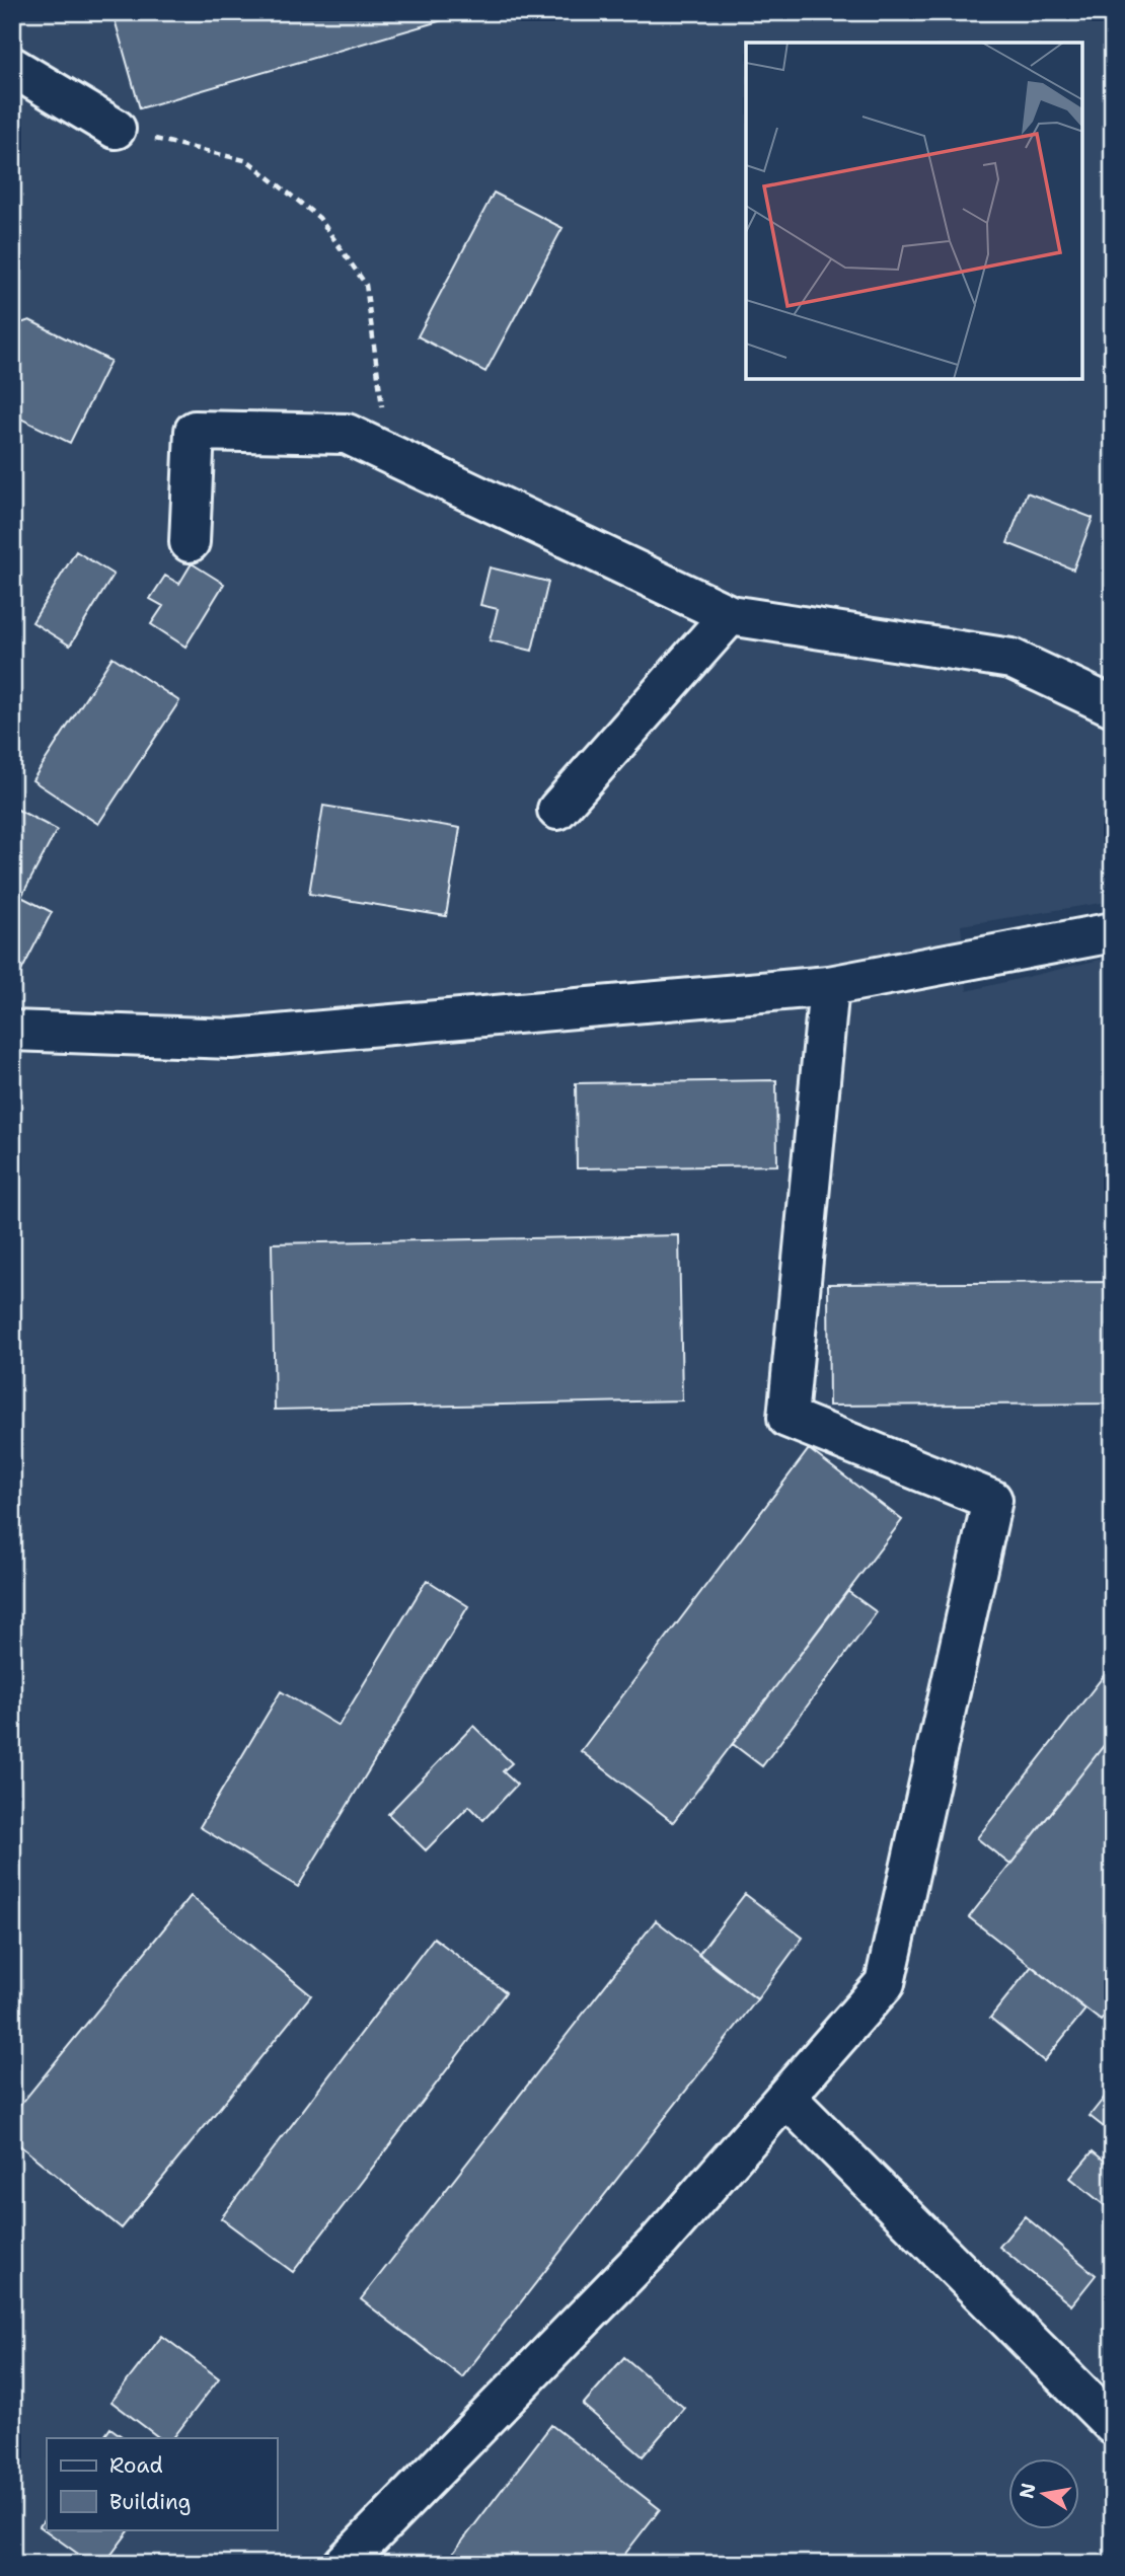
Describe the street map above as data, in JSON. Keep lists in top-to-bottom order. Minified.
{"legend":["Road","Building"],"north":"left"}
